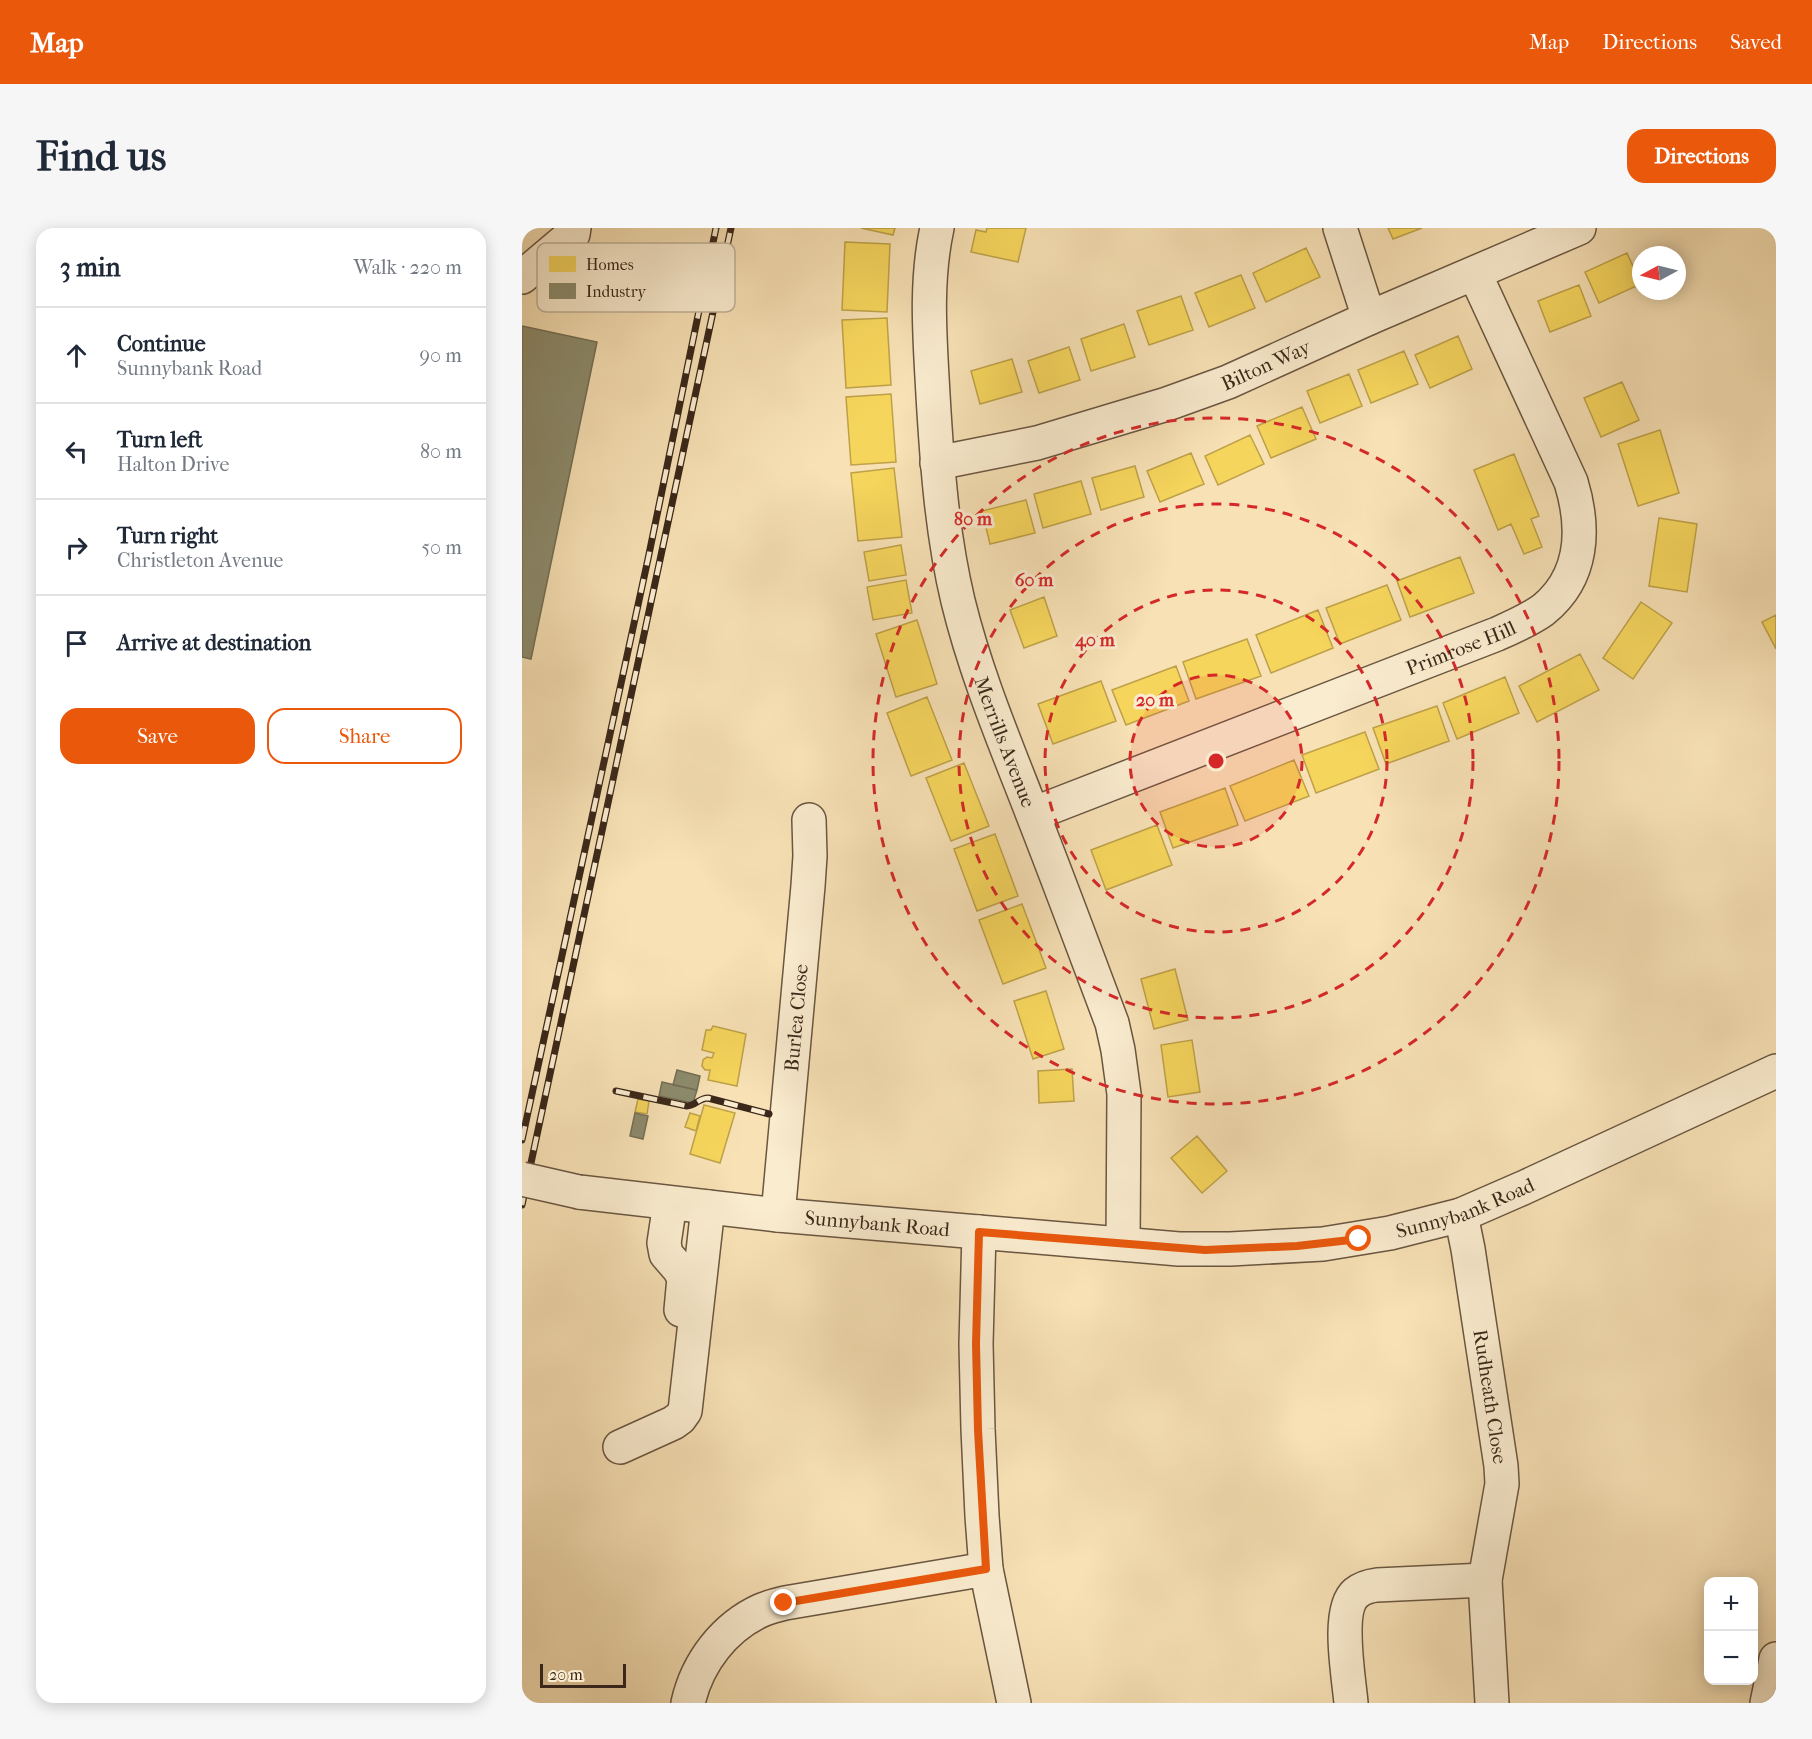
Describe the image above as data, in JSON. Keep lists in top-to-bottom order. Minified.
{"streets":{"street":["Bilton Way","Primrose Hill","Merrills Avenue","Burlea Close","Sunnybank Road","Rudheath Close"]},"crossings":[["Bilton Way","Primrose Hill"],["Bilton Way","Merrills Avenue"],["Primrose Hill","Merrills Avenue"],["Merrills Avenue","Sunnybank Road"],["Burlea Close","Sunnybank Road"],["Sunnybank Road","Rudheath Close"]],"legend":["Homes","Industry"],"scale_bar":"20 m","north":"left","page":{"header":"Map","nav":["Map","Directions","Saved"],"buttons":["Directions",["Save","Share"]],"title":"Find us","heading":["3 min","Walk · 220 m"],"list":[["Continue","Sunnybank Road","90 m"],["Turn left","Halton Drive","80 m"],["Turn right","Christleton Avenue","50 m"],"Arrive at destination"],"map_buttons":["+","−"],"scale":"20 m"},"rings":["80 m","60 m","40 m","20 m"]}
